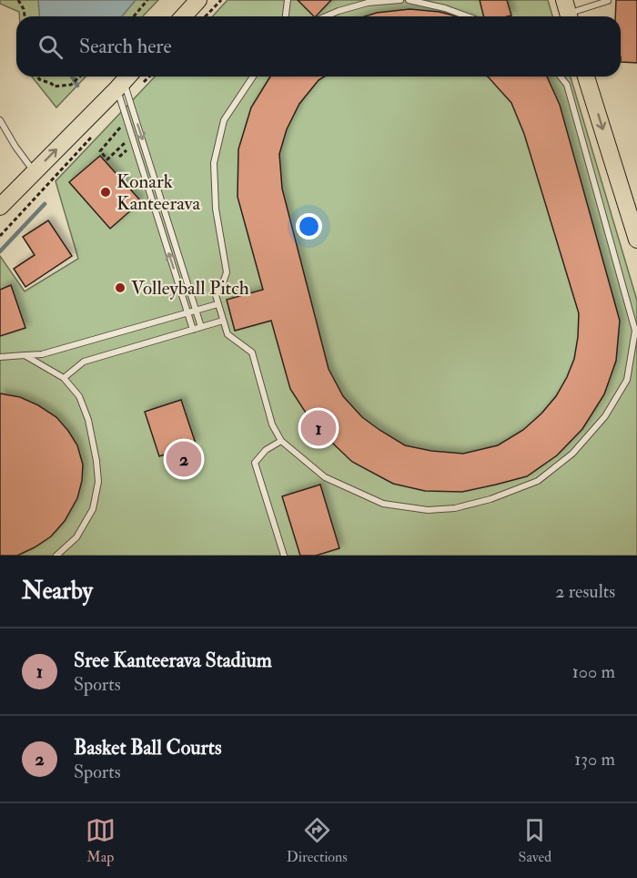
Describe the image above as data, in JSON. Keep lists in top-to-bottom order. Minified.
{"places":["Konark Kanteerava","Volleyball Pitch"],"page":{"search":"Search here","pins":["1","2"],"heading":["Nearby","2 results"],"list":[{"mark":"1","name":"Sree Kanteerava Stadium","note":"Sports","value":"100 m"},{"mark":"2","name":"Basket Ball Courts","note":"Sports","value":"130 m"}],"nav":["Map","Directions","Saved"]}}
